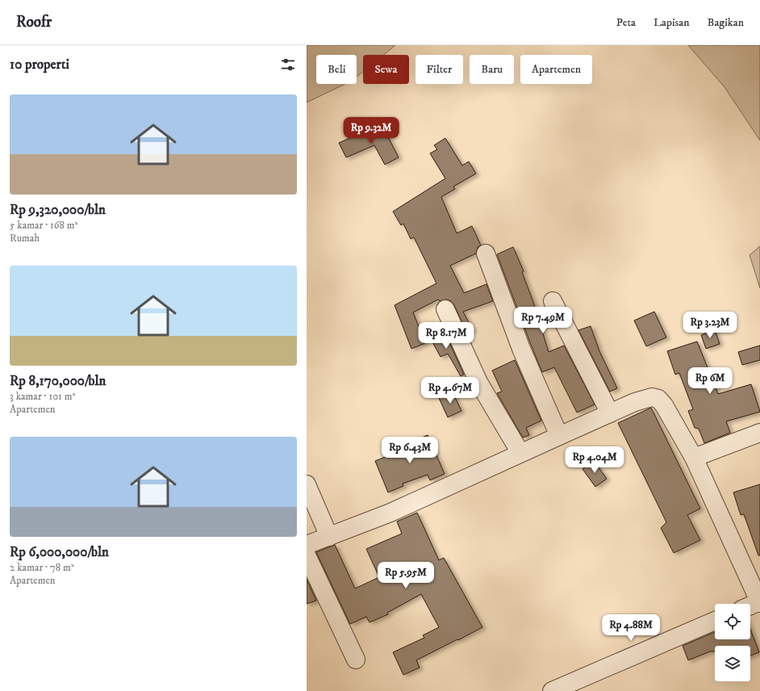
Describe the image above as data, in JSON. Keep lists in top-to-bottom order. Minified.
{"page":{"header":"Roofr","nav":["Peta","Lapisan","Bagikan"],"heading":"10 properti","chip":["Beli","Sewa","Filter","Baru","Apartemen"],"list":[{"name":"Rp 9,320,000/bln","note":"5 kamar · 168 m² · Rumah"},{"name":"Rp 8,170,000/bln","note":"3 kamar · 101 m² · Apartemen"},{"name":"Rp 6,000,000/bln","note":"2 kamar · 78 m² · Apartemen"}],"price":["Rp 9.32M","Rp 7.49M","Rp 3.23M","Rp 8.17M","Rp 6M","Rp 4.67M","Rp 6.43M","Rp 4.04M","Rp 5.95M","Rp 4.88M"]}}
